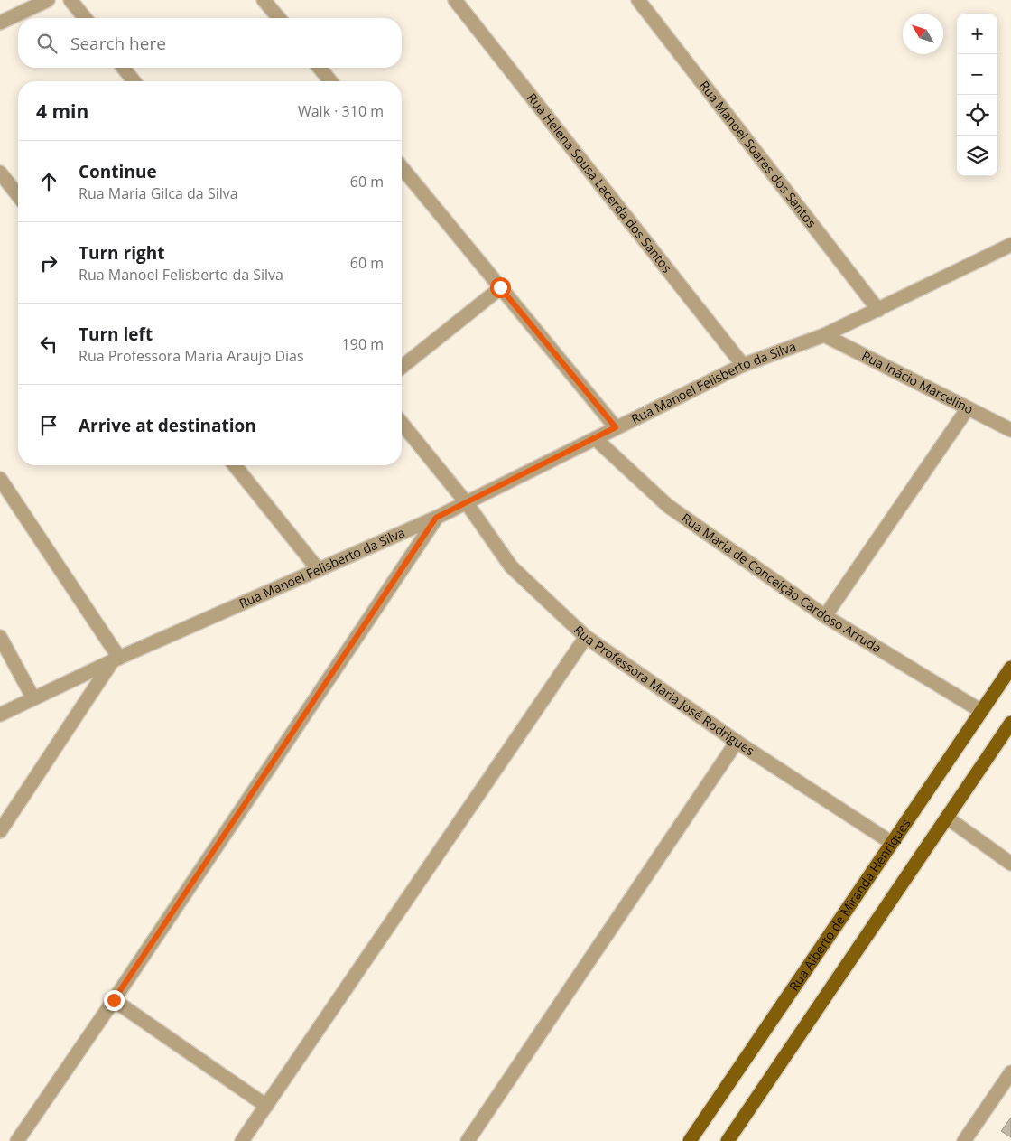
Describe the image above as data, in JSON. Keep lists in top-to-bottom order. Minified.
{"streets":{"main road":["Rua Alberto de Miranda Henriques"],"street":["Rua Manoel Soares dos Santos","Rua Helena Sousa Lacerda dos Santos","Rua Manoel Felisberto da Silva","Rua Inácio Marcelino","Rua Maria de Conceição Cardoso Arruda","Rua Professora Maria José Rodrigues"]},"crossings":[["Rua Manoel Soares dos Santos","Rua Manoel Felisberto da Silva"],["Rua Helena Sousa Lacerda dos Santos","Rua Manoel Felisberto da Silva"],["Rua Manoel Felisberto da Silva","Rua Inácio Marcelino"],["Rua Manoel Felisberto da Silva","Rua Maria de Conceição Cardoso Arruda"],["Rua Manoel Felisberto da Silva","Rua Professora Maria José Rodrigues"],["Rua Maria de Conceição Cardoso Arruda","Rua Alberto de Miranda Henriques"],["Rua Professora Maria José Rodrigues","Rua Alberto de Miranda Henriques"]],"north":"top left","page":{"map_buttons":["+","−"],"search":"Search here","heading":["4 min","Walk · 310 m"],"list":[["Continue","Rua Maria Gilca da Silva","60 m"],["Turn right","Rua Manoel Felisberto da Silva","60 m"],["Turn left","Rua Professora Maria Araujo Dias","190 m"],"Arrive at destination"]}}
